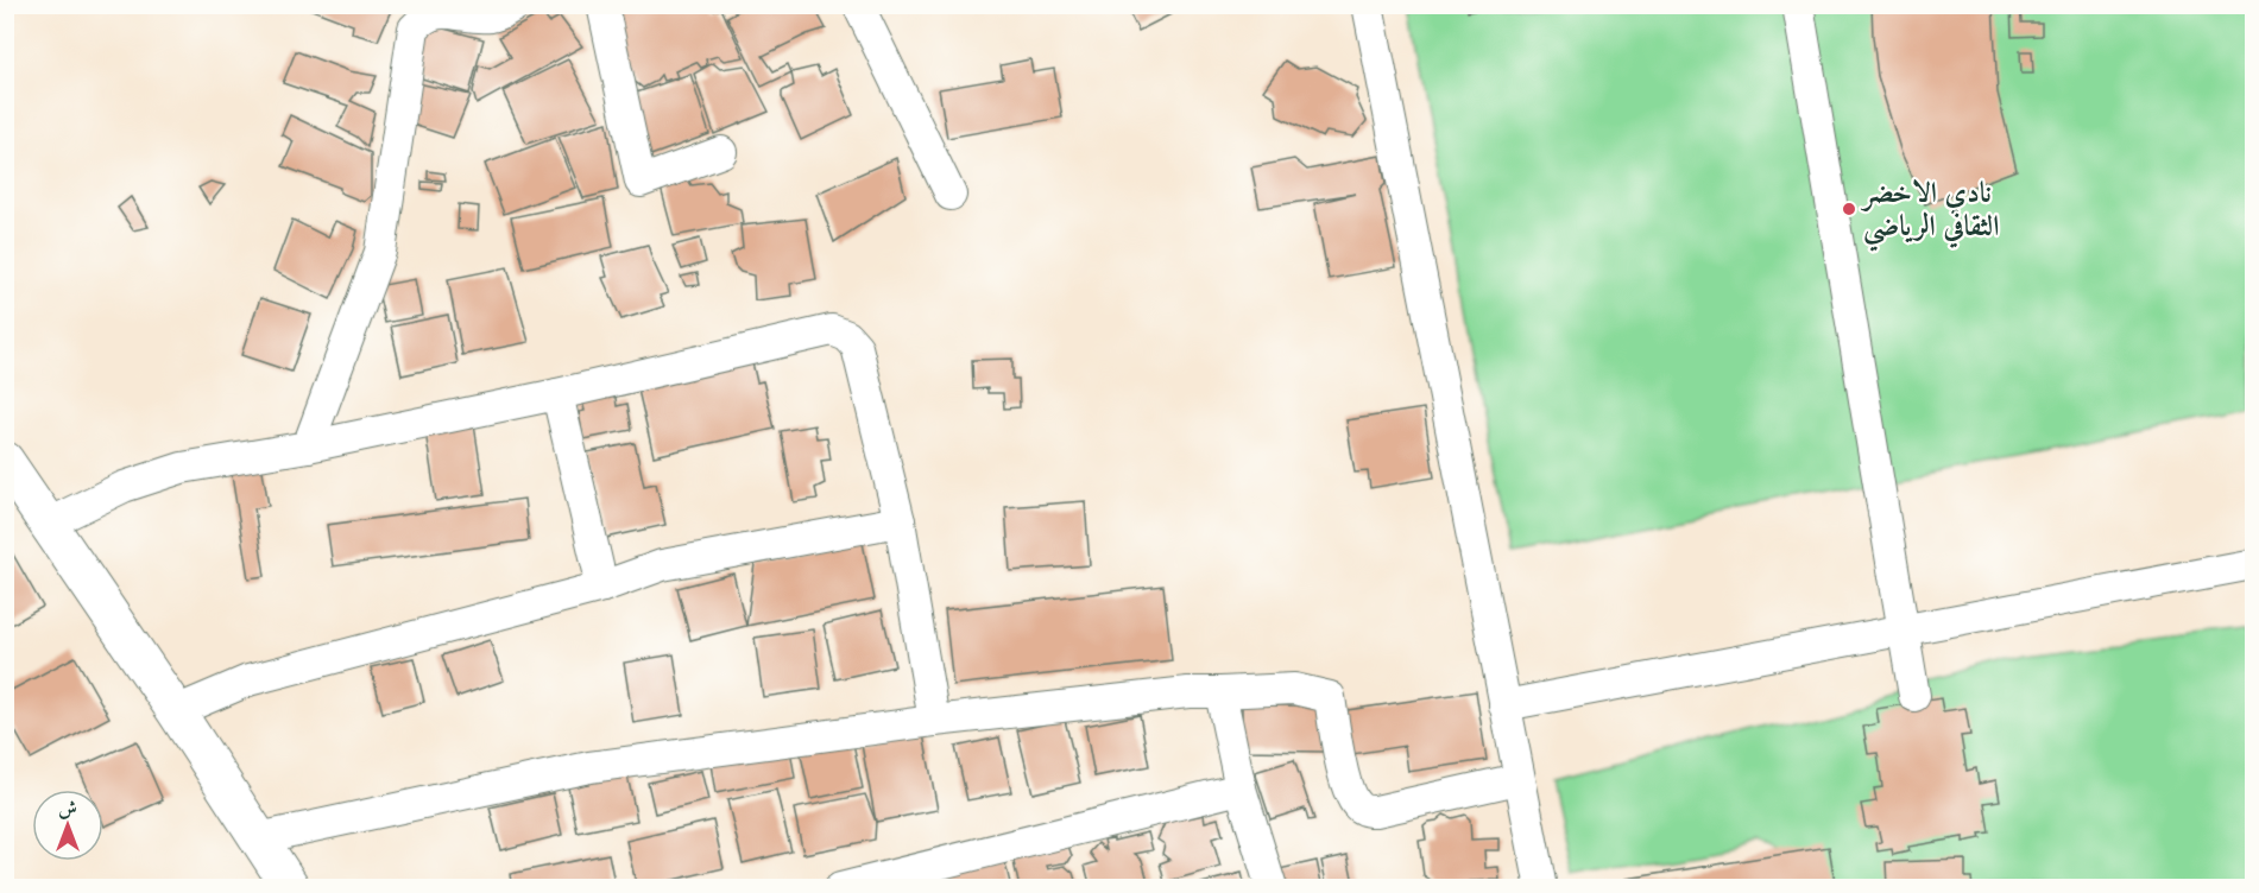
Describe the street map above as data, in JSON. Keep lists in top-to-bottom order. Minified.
{"places":["نادي الاخضر الثقافي الرياضي"],"north":"top"}
